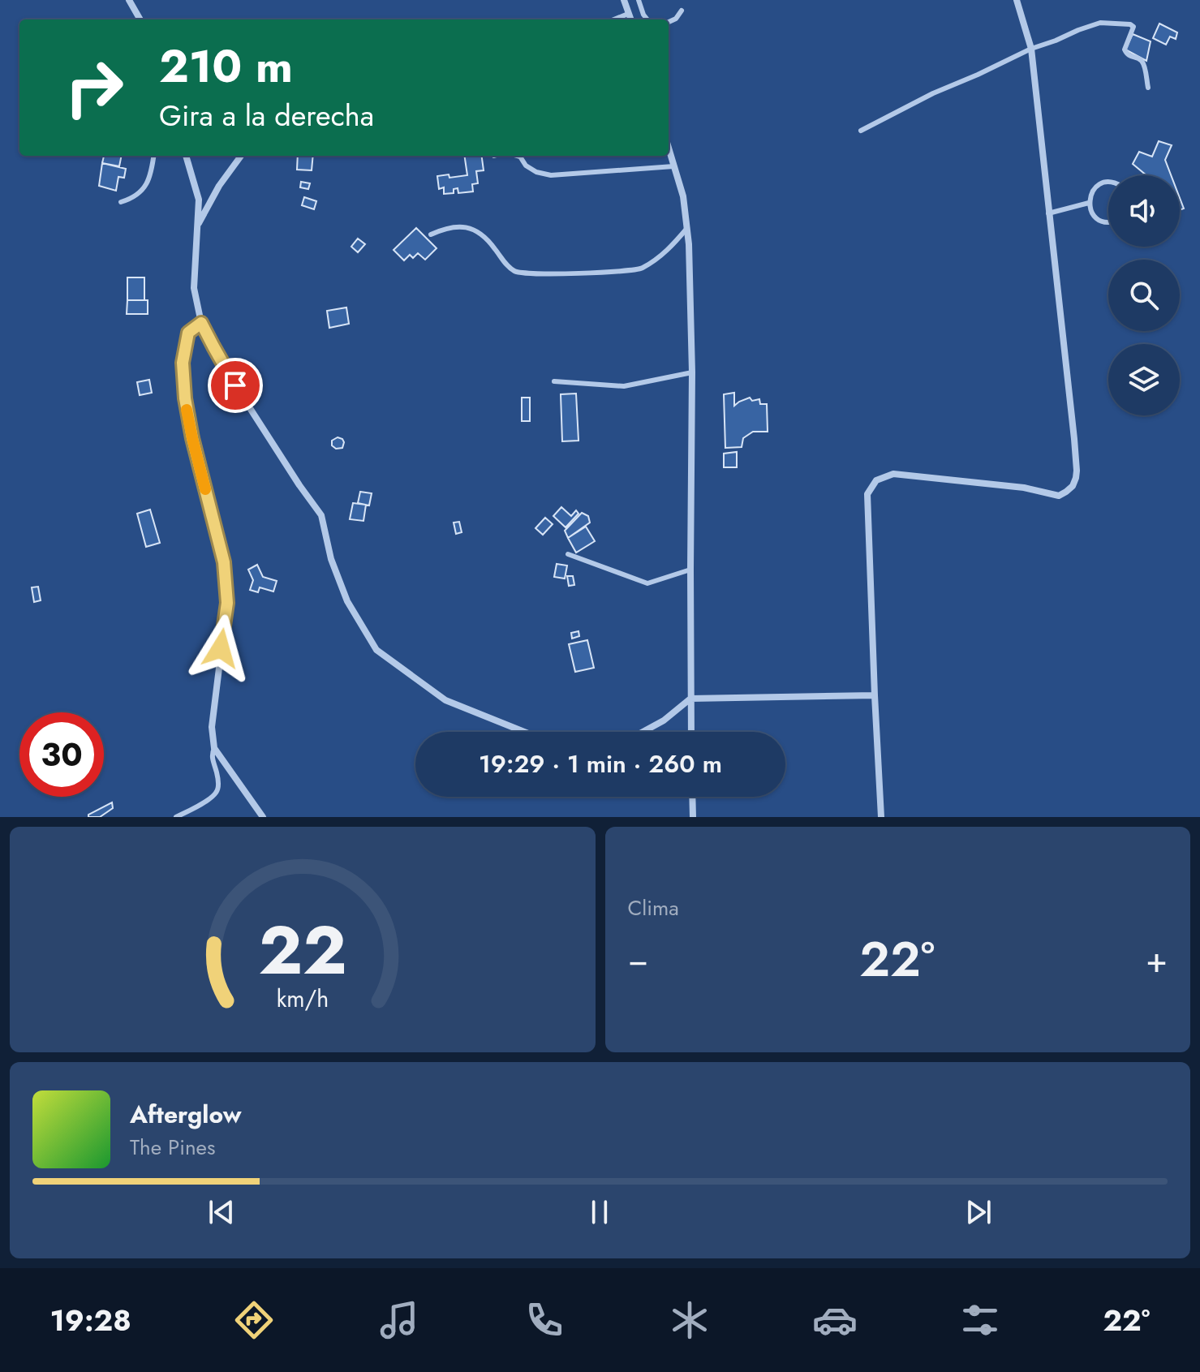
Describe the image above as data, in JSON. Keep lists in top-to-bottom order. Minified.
{"page":{"turn":["210 m","Gira a la derecha"],"limit":"30","trip":"19:29 · 1 min · 260 m","tile":"Clima","heat":["−","22°","+"],"song":["Afterglow","The Pines"],"tabs":["19:28","22°"],"gauge":["22","km/h"]}}
